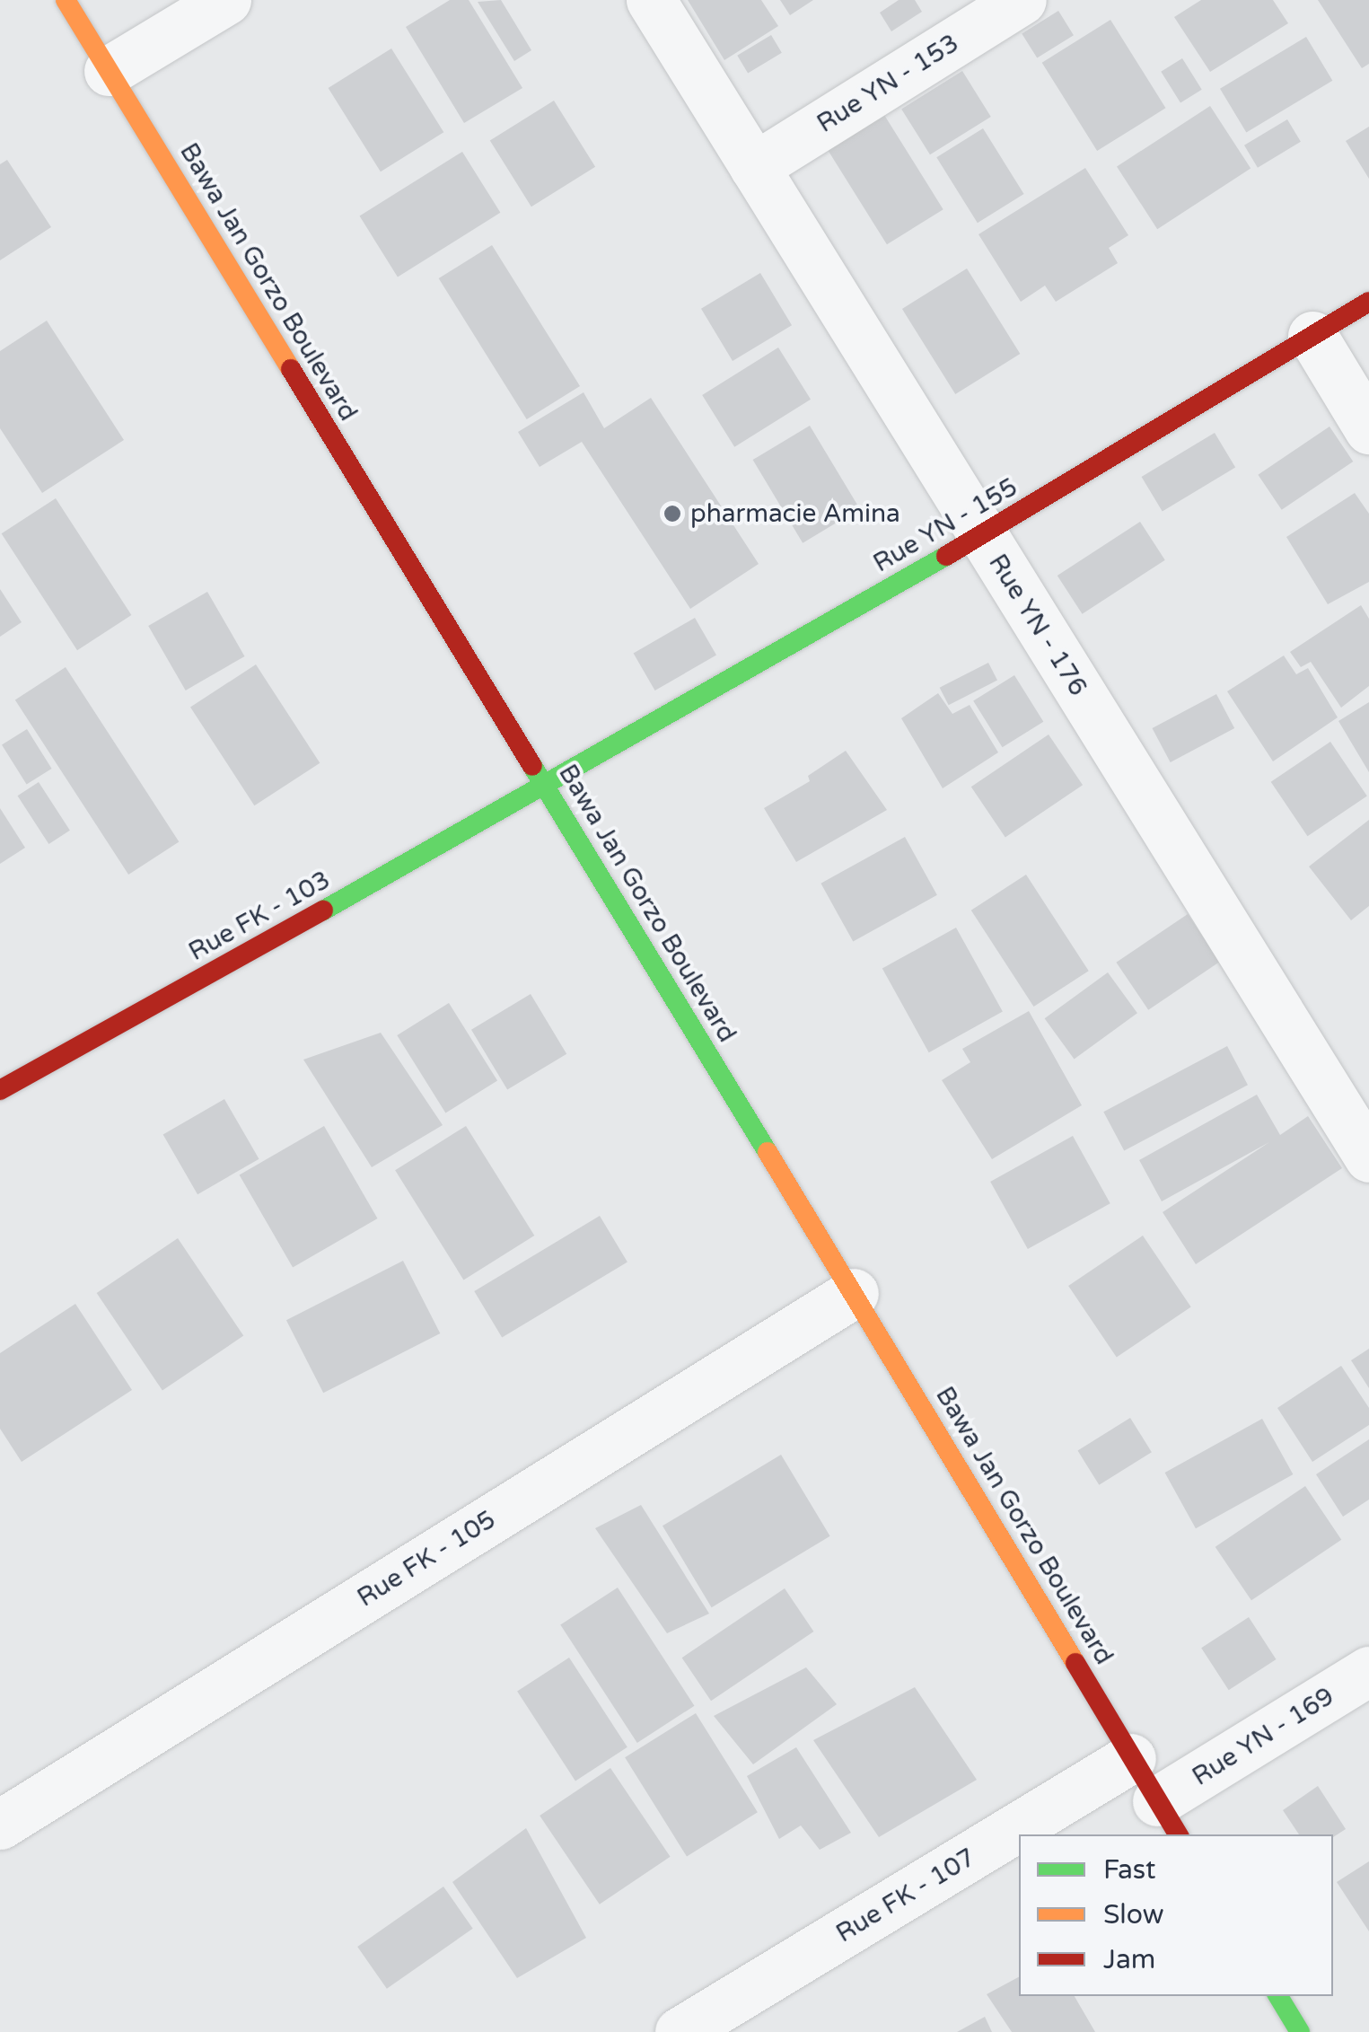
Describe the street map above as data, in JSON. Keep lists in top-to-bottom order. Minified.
{"streets":{"main road":["Bawa Jan Gorzo Boulevard","Rue YN - 155","Rue FK - 103"],"street":["Rue YN - 153","Rue YN - 176","Rue FK - 105","Rue YN - 169","Rue FK - 107"]},"crossings":[["Rue YN - 153","Rue YN - 176"],["Bawa Jan Gorzo Boulevard","Rue YN - 155"],["Bawa Jan Gorzo Boulevard","Rue FK - 103"],["Bawa Jan Gorzo Boulevard","Rue FK - 105"],["Bawa Jan Gorzo Boulevard","Rue YN - 169"],["Bawa Jan Gorzo Boulevard","Rue FK - 107"],["Rue YN - 155","Rue YN - 176"],["Rue YN - 155","Rue FK - 103"]],"places":["pharmacie Amina"],"legend":["Fast","Slow","Jam"]}
